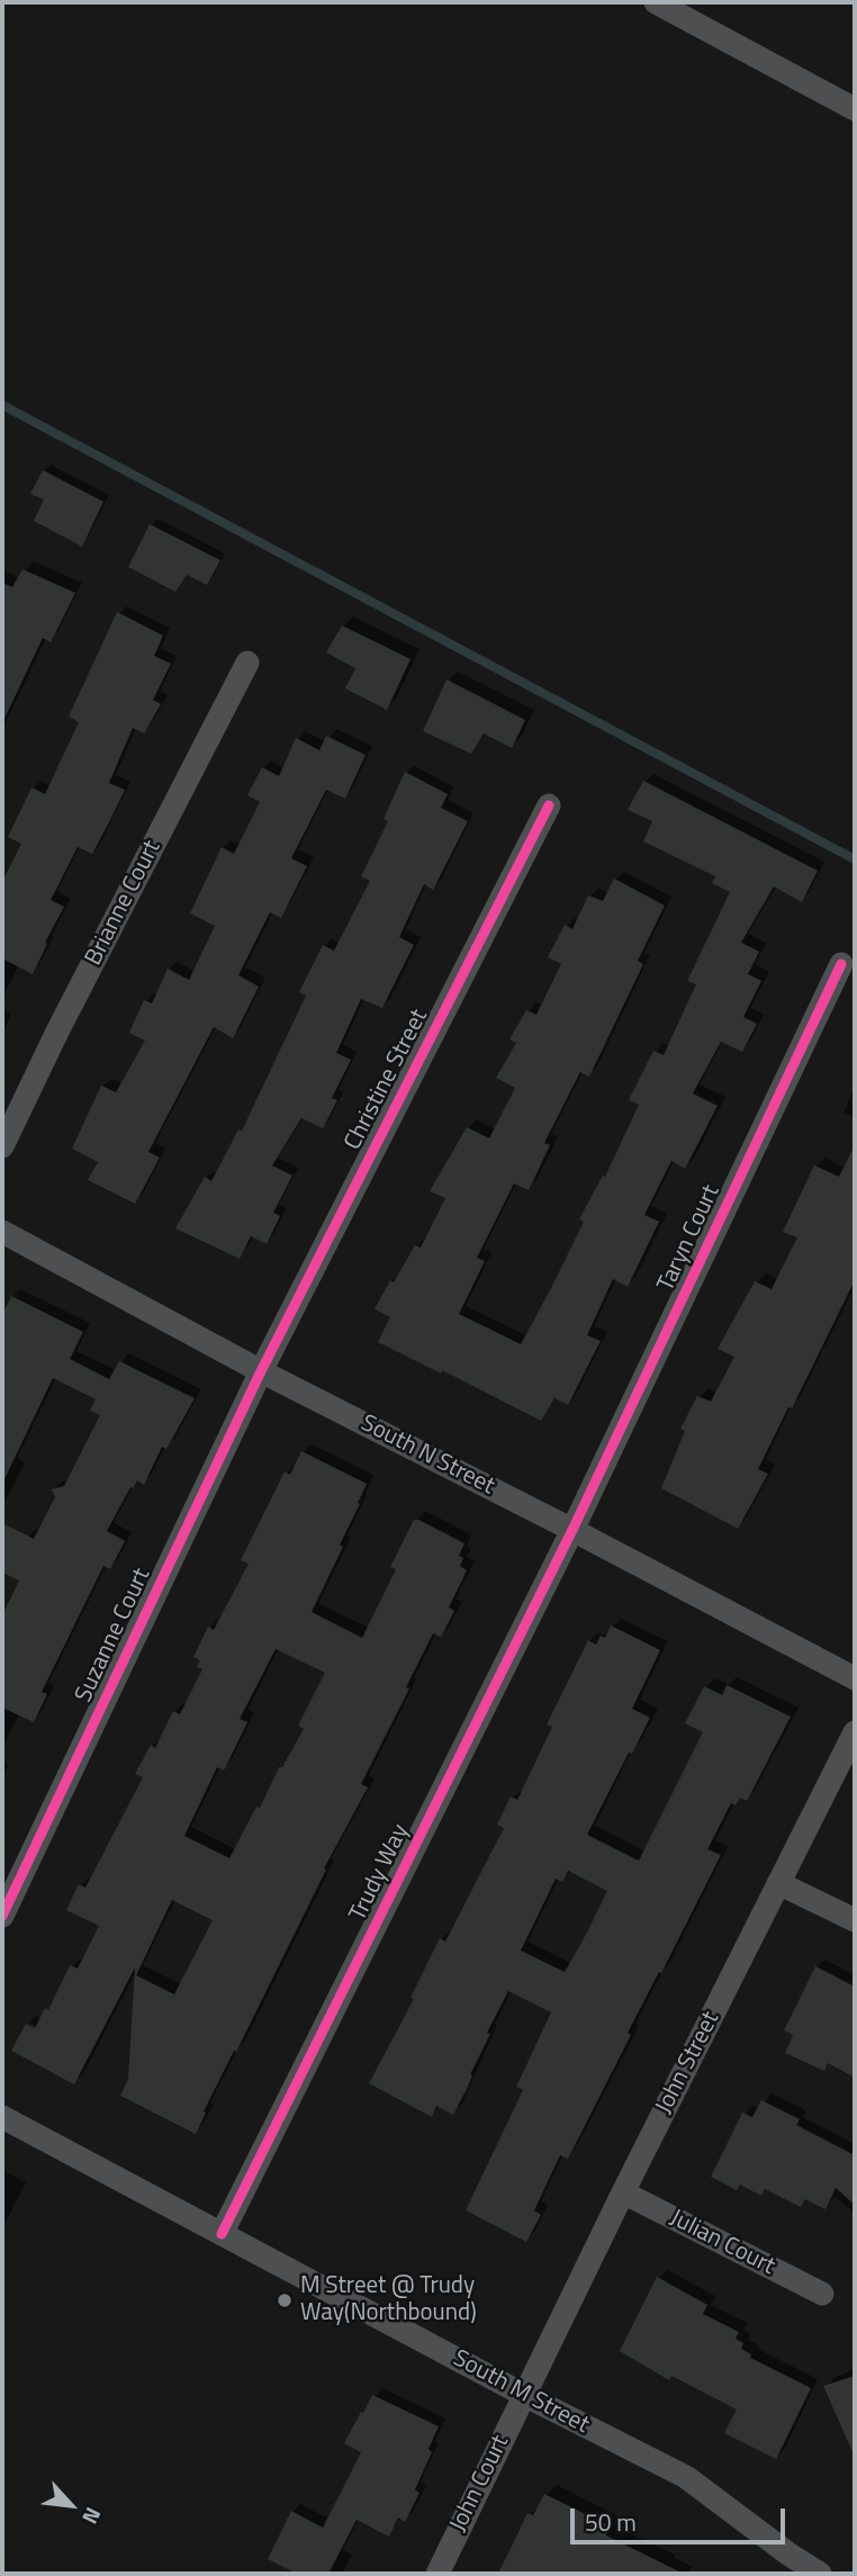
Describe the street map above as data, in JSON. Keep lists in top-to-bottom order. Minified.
{"streets":{"street":["Brianne Court","Christine Street","Taryn Court","South N Street","Suzanne Court","Trudy Way","John Street","Julian Court","South M Street","John Court"]},"crossings":[["Christine Street","South N Street"],["Christine Street","Suzanne Court"],["Taryn Court","South N Street"],["Taryn Court","Trudy Way"],["South N Street","Suzanne Court"],["South N Street","Trudy Way"],["Trudy Way","South M Street"],["John Street","Julian Court"],["John Street","South M Street"],["John Street","John Court"],["South M Street","John Court"]],"places":["M Street @ Trudy Way(Northbound)"],"scale_bar":"50 m","north":"bottom right"}
